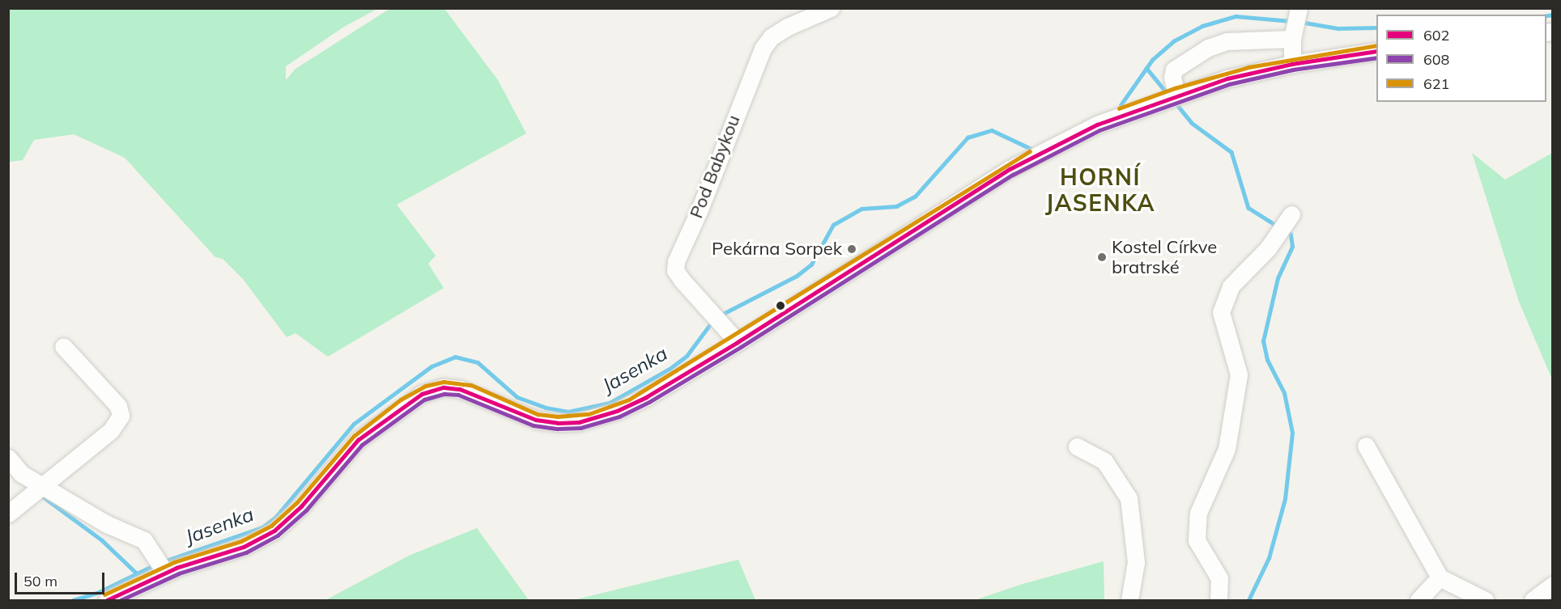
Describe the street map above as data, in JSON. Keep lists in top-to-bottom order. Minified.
{"streets":{"street":["Pod Babykou"]},"districts":["HORNÍ JASENKA"],"water":["Jasenka"],"places":["Pekárna Sorpek","Kostel Církve bratrské"],"lines":["transit line 621","transit line 602","transit line 608"],"legend":["602","608","621"],"scale_bar":"50 m"}
